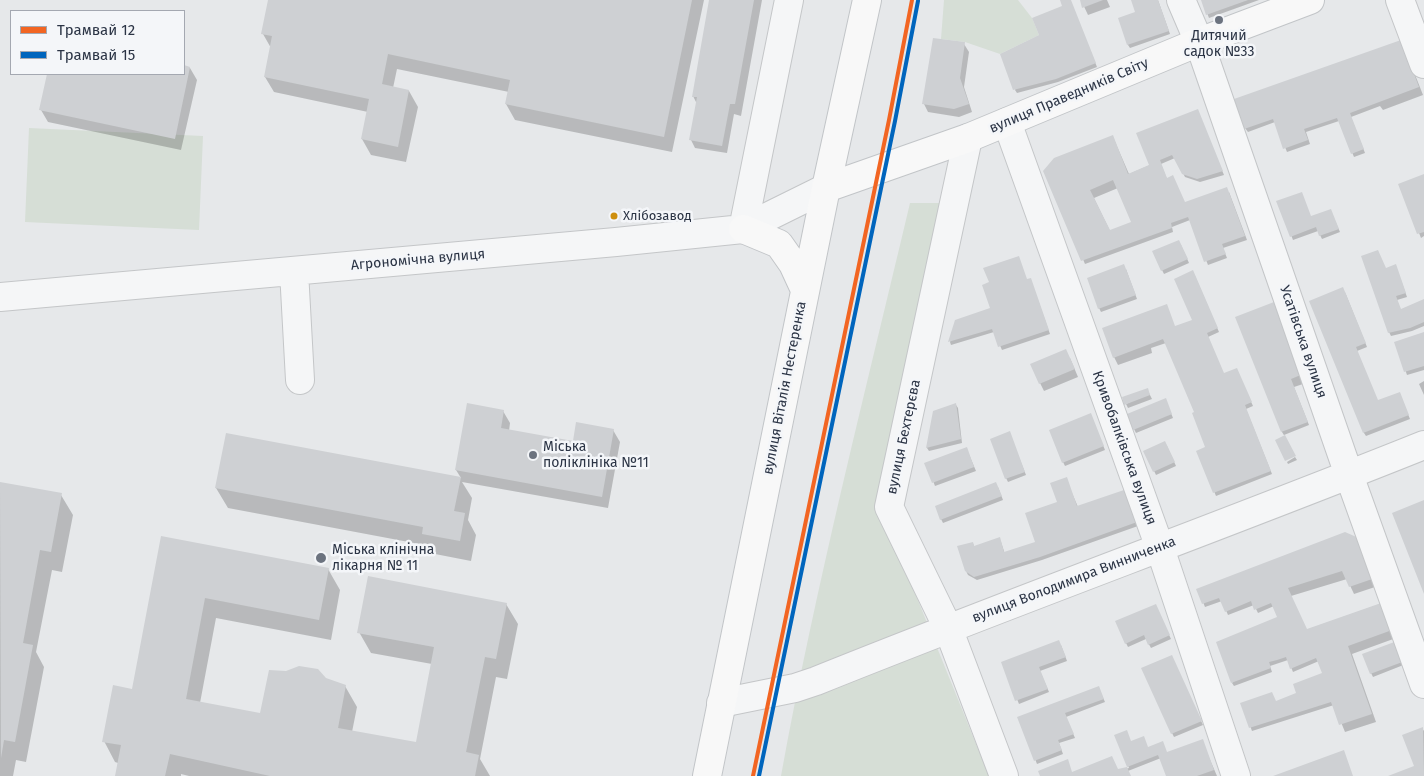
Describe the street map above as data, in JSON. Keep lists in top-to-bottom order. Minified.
{"streets":{"main road":["вулиця Праведників Світу","вулиця Віталія Нестеренка"],"street":["Агрономічна вулиця","Усатівська вулиця","вулиця Бехтерєва","Кривобалківська вулиця","вулиця Володимира Винниченка"]},"crossings":[["вулиця Праведників Світу","Агрономічна вулиця"],["вулиця Праведників Світу","Усатівська вулиця"],["вулиця Праведників Світу","вулиця Віталія Нестеренка"],["вулиця Праведників Світу","вулиця Бехтерєва"],["вулиця Праведників Світу","Кривобалківська вулиця"],["Агрономічна вулиця","вулиця Віталія Нестеренка"],["Усатівська вулиця","вулиця Володимира Винниченка"],["вулиця Віталія Нестеренка","вулиця Володимира Винниченка"],["вулиця Бехтерєва","вулиця Володимира Винниченка"],["Кривобалківська вулиця","вулиця Володимира Винниченка"]],"places":["Дитячий садок №33","Хлібозавод","Міська поліклініка №11","Міська клінічна лікарня № 11"],"lines":["tram line 12","tram line 15"],"legend":["Трамвай 12","Трамвай 15"]}
